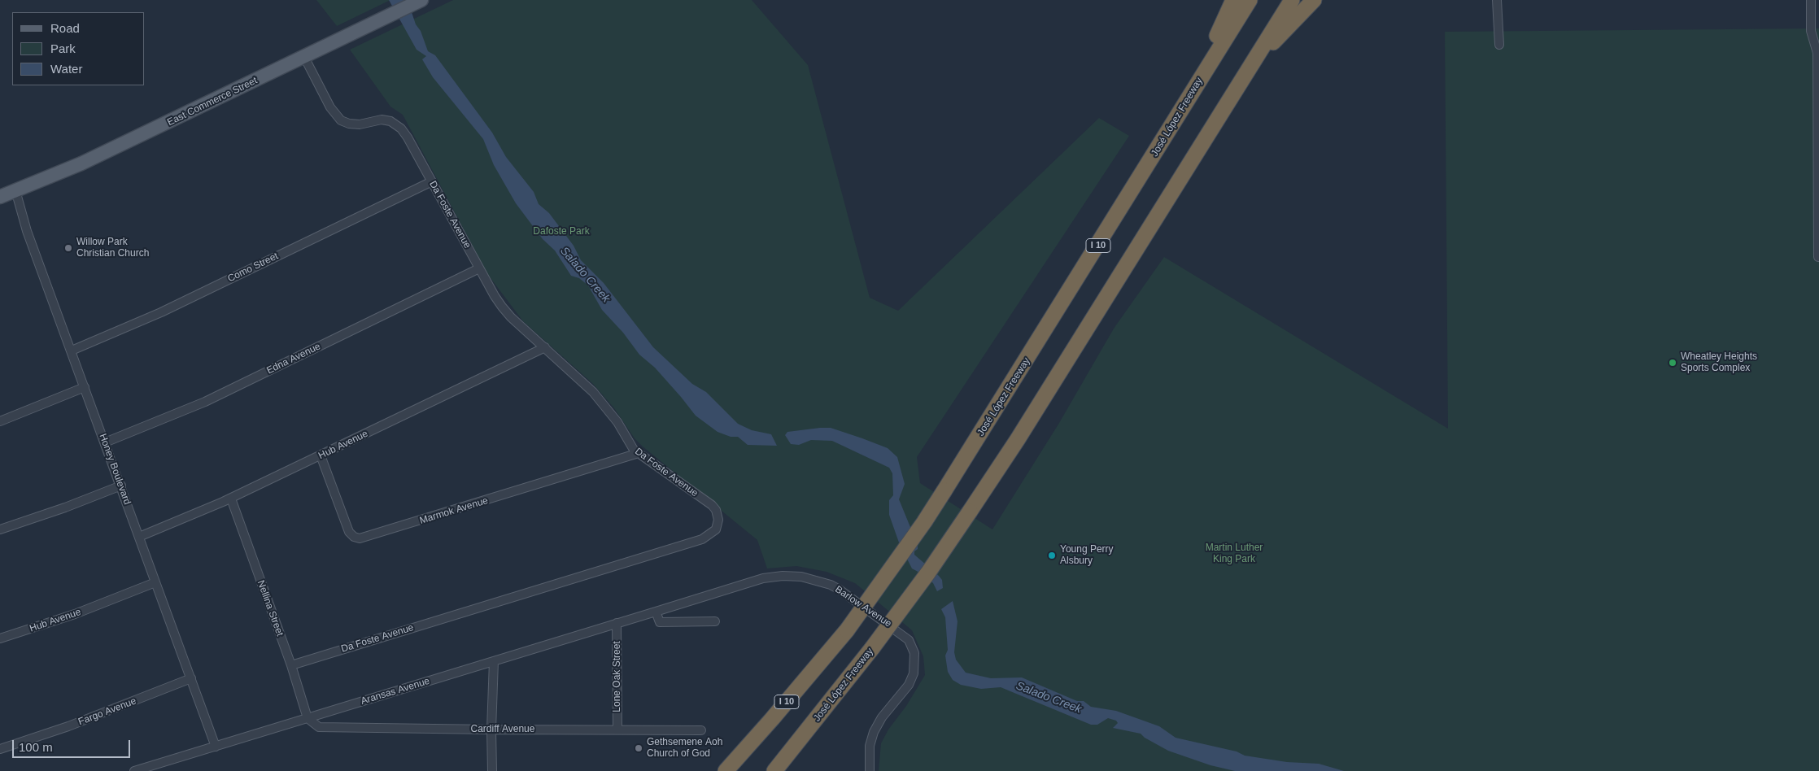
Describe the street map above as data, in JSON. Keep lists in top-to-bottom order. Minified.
{"streets":{"highway":["José López Freeway","I 10"],"main road":["East Commerce Street"],"street":["Da Foste Avenue","Como Street","Edna Avenue","Hub Avenue","Honey Boulevard","Marmok Avenue","Barlow Avenue","Nellina Street","Lone Oak Street","Aransas Avenue","Fargo Avenue","Cardiff Avenue"]},"crossings":[["East Commerce Street","Da Foste Avenue"],["East Commerce Street","Honey Boulevard"],["Da Foste Avenue","Como Street"],["Da Foste Avenue","Edna Avenue"],["Da Foste Avenue","Hub Avenue"],["Da Foste Avenue","Marmok Avenue"],["Da Foste Avenue","Nellina Street"],["Como Street","Honey Boulevard"],["Edna Avenue","Honey Boulevard"],["Hub Avenue","Honey Boulevard"],["Hub Avenue","Marmok Avenue"],["Hub Avenue","Nellina Street"],["Honey Boulevard","Aransas Avenue"],["Honey Boulevard","Fargo Avenue"],["Barlow Avenue","Aransas Avenue"],["Nellina Street","Aransas Avenue"],["Nellina Street","Cardiff Avenue"],["Lone Oak Street","Aransas Avenue"],["Lone Oak Street","Cardiff Avenue"],["Aransas Avenue","Cardiff Avenue"]],"water":["Salado Creek"],"parks":["Dafoste Park","Martin Luther King Park"],"places":["Willow Park Christian Church","Wheatley Heights Sports Complex","Young Perry Alsbury","Gethsemene Aoh Church of God"],"legend":["Road","Park","Water"],"scale_bar":"100 m"}
